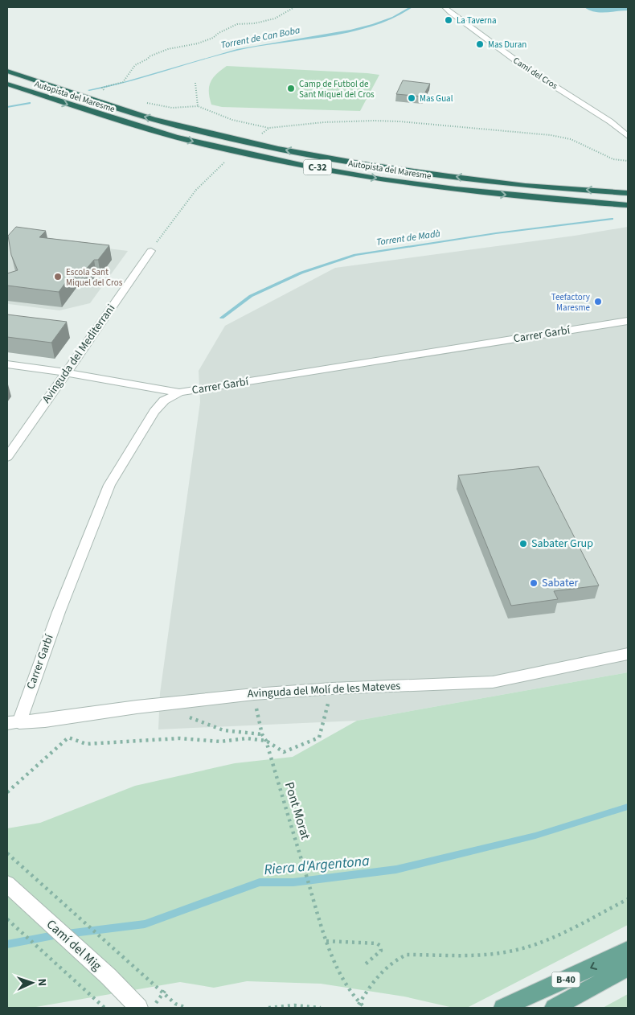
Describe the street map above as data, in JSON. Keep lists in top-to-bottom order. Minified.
{"streets":{"highway":["Autopista del Maresme","C-32"],"main road":["B-40"],"street":["Camí del Cros","Carrer Garbí","Avinguda del Mediterrani","Avinguda del Molí de les Mateves","Camí del Mig"],"path":["Pont Morat"]},"crossings":[["Carrer Garbí","Avinguda del Molí de les Mateves"]],"water":["Torrent de Can Boba","Torrent de Madà","Riera d'Argentona"],"places":["La Taverna","Mas Duran","Camp de Futbol de Sant Miquel del Cros","Mas Gual","Escola Sant Miquel del Cros","Teefactory Maresme","Sabater Grup","Sabater"],"north":"right"}
